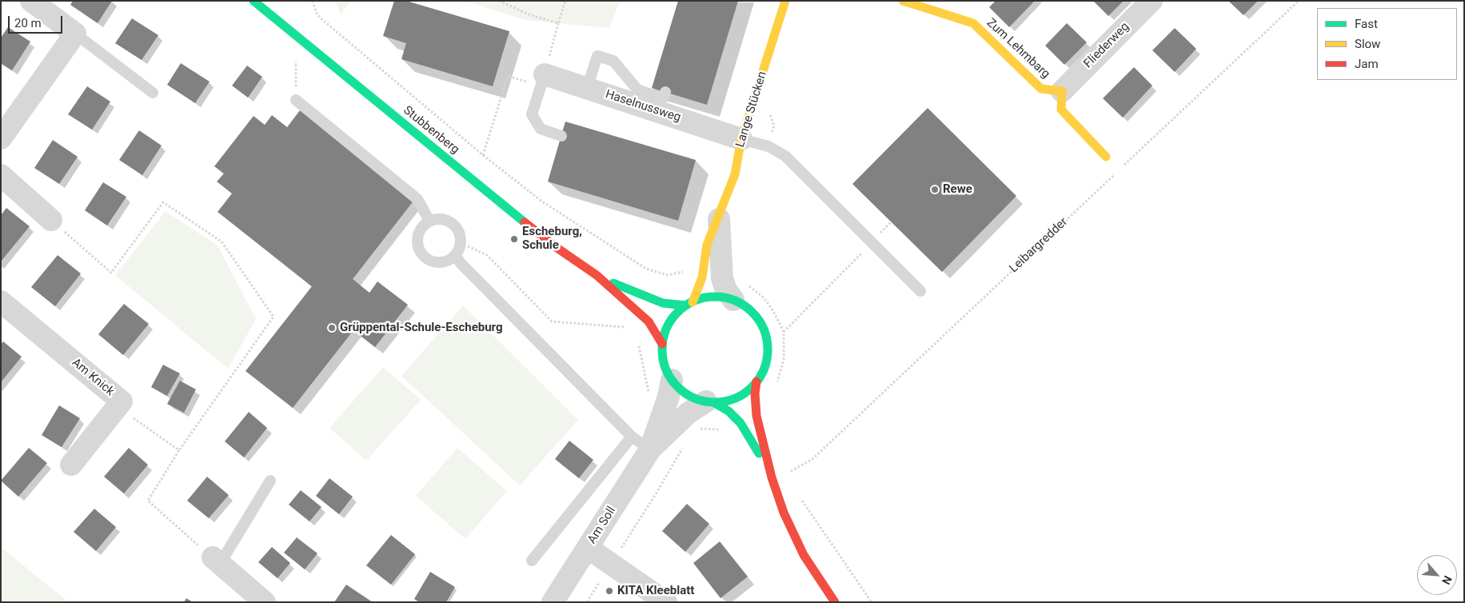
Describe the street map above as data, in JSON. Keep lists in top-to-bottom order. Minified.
{"streets":{"main road":["Zum Lehmbarg","Lange Stücken","Stubbenberg"],"street":["Fliederweg","Haselnussweg","Am Knick","Am Soll"],"path":["Leibargredder"]},"crossings":[["Fliederweg","Zum Lehmbarg"],["Haselnussweg","Lange Stücken"],["Lange Stücken","Stubbenberg"],["Lange Stücken","Am Soll"],["Stubbenberg","Am Soll"]],"places":["Rewe","Escheburg, Schule","Grüppental-Schule-Escheburg","KITA Kleeblatt"],"legend":["Fast","Slow","Jam"],"scale_bar":"20 m","north":"bottom right"}
